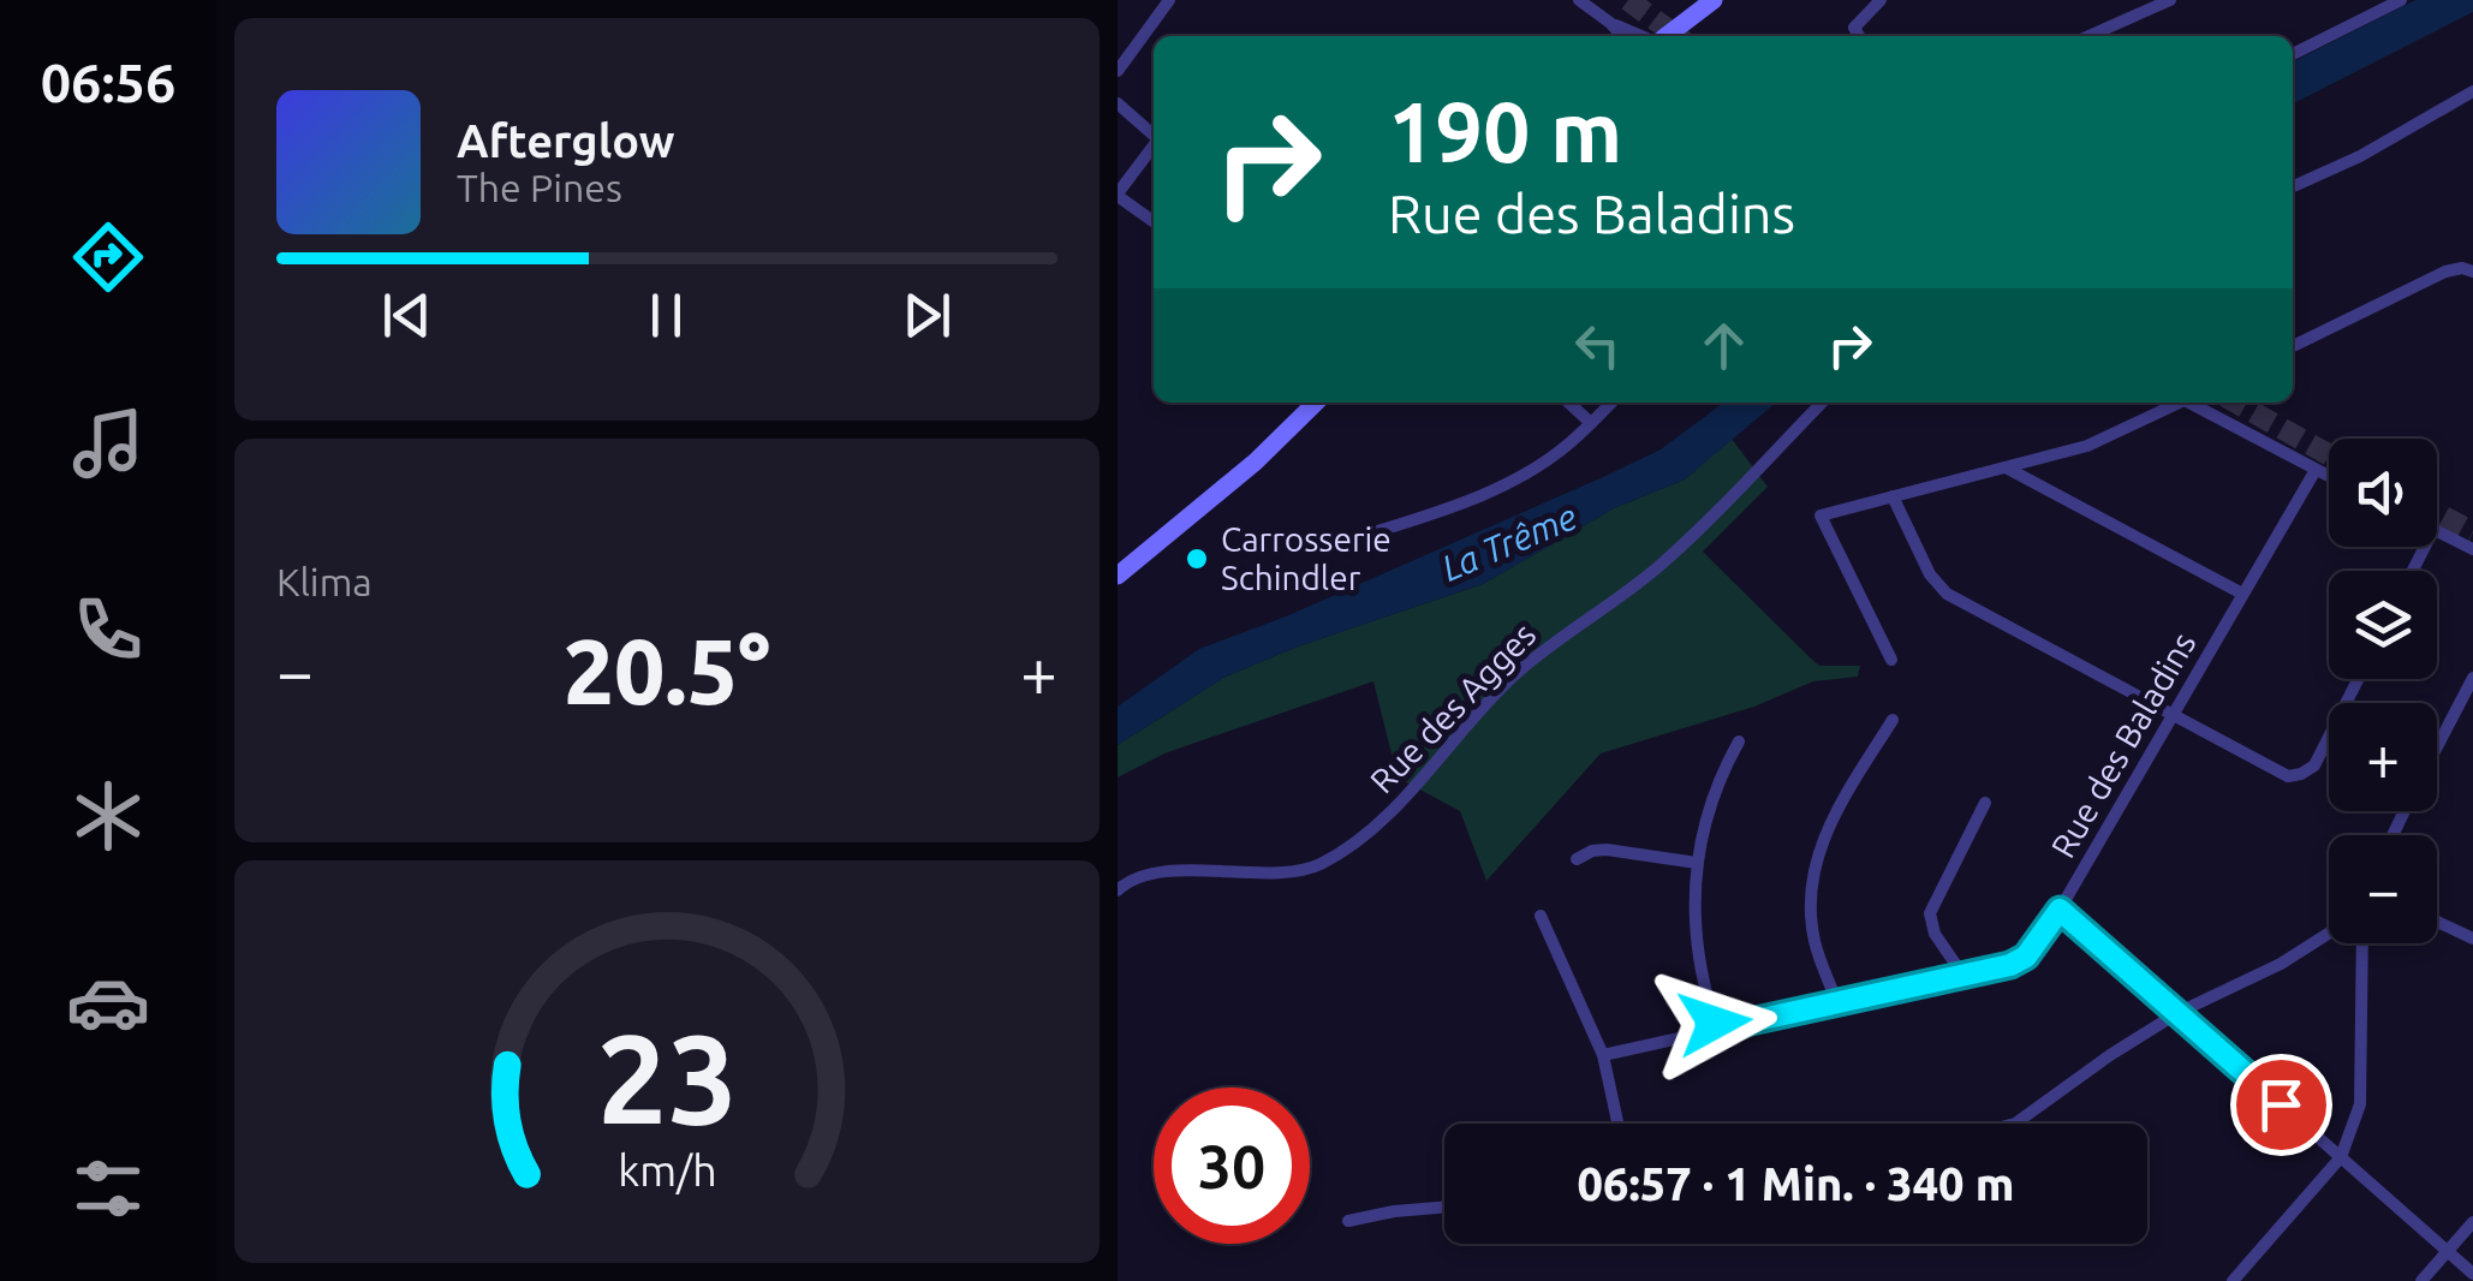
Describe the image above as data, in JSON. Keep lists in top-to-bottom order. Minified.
{"streets":{"street":["Rue des Agges","Rue des Baladins"]},"water":["La Trême"],"places":["Carrosserie Schindler"],"page":{"tabs":"06:56","turn":["190 m","Rue des Baladins"],"song":["Afterglow","The Pines"],"tile":"Klima","map_buttons":["+","−"],"heat":["−","20.5°","+"],"limit":"30","trip":"06:57 · 1 Min. · 340 m","gauge":["23","km/h"]}}
